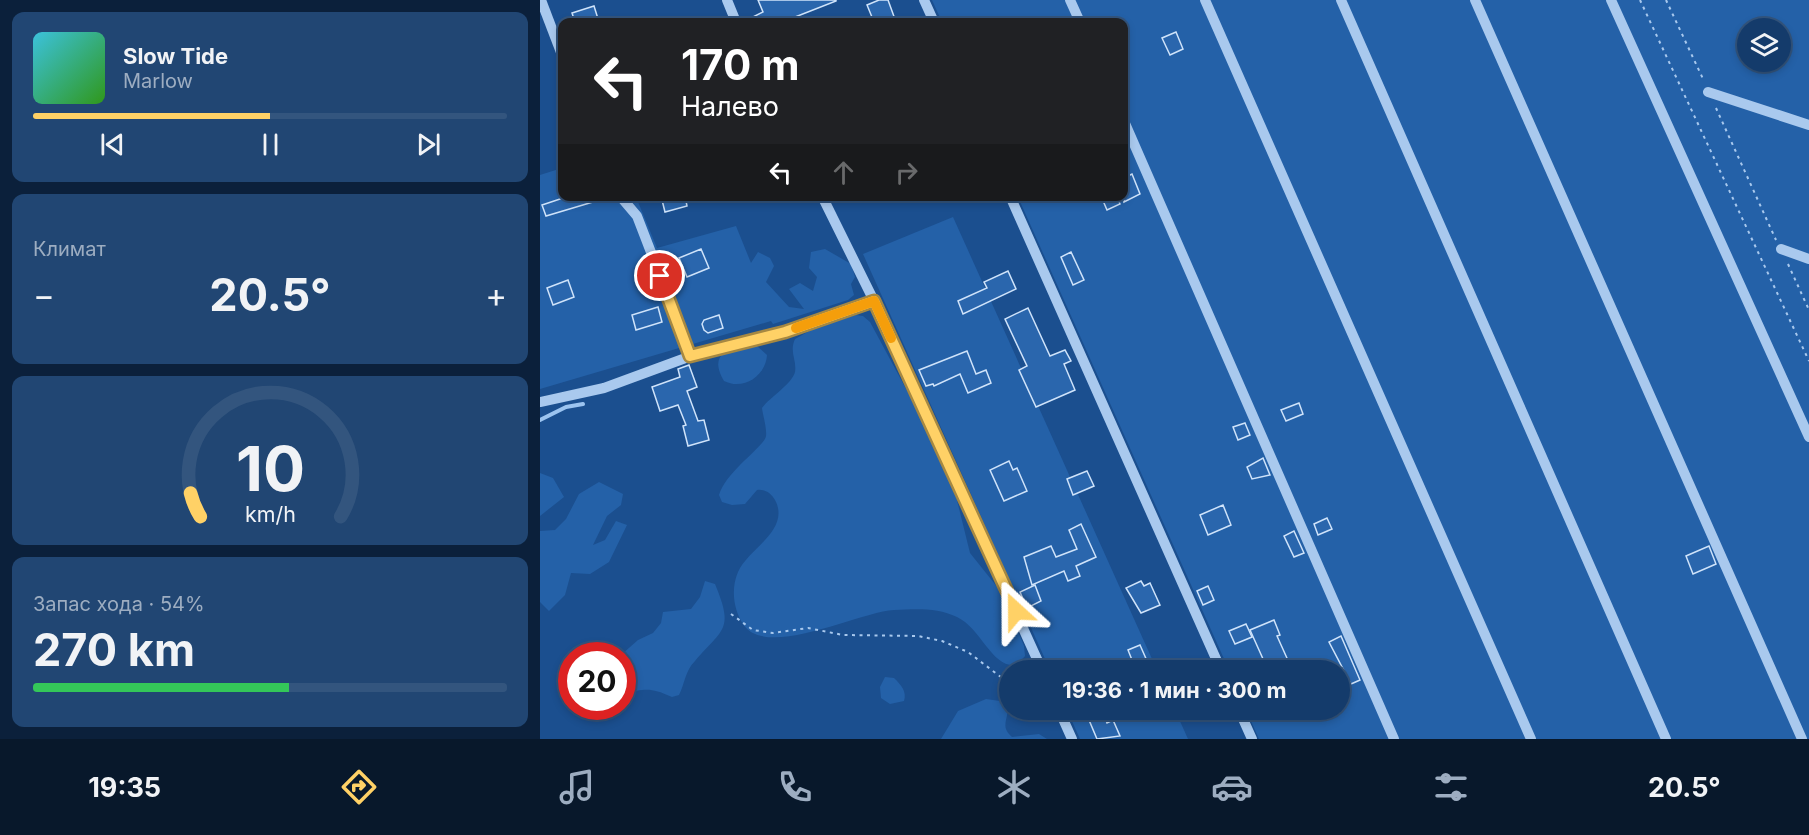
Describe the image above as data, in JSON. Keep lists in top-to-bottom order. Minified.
{"page":{"turn":["170 m","Налево"],"song":["Slow Tide","Marlow"],"tile":["Климат",["Запас хода · 54%","270 km"]],"heat":["−","20.5°","+"],"limit":"20","trip":"19:36 · 1 мин · 300 m","tabs":["19:35","20.5°"],"gauge":["10","km/h"]}}
